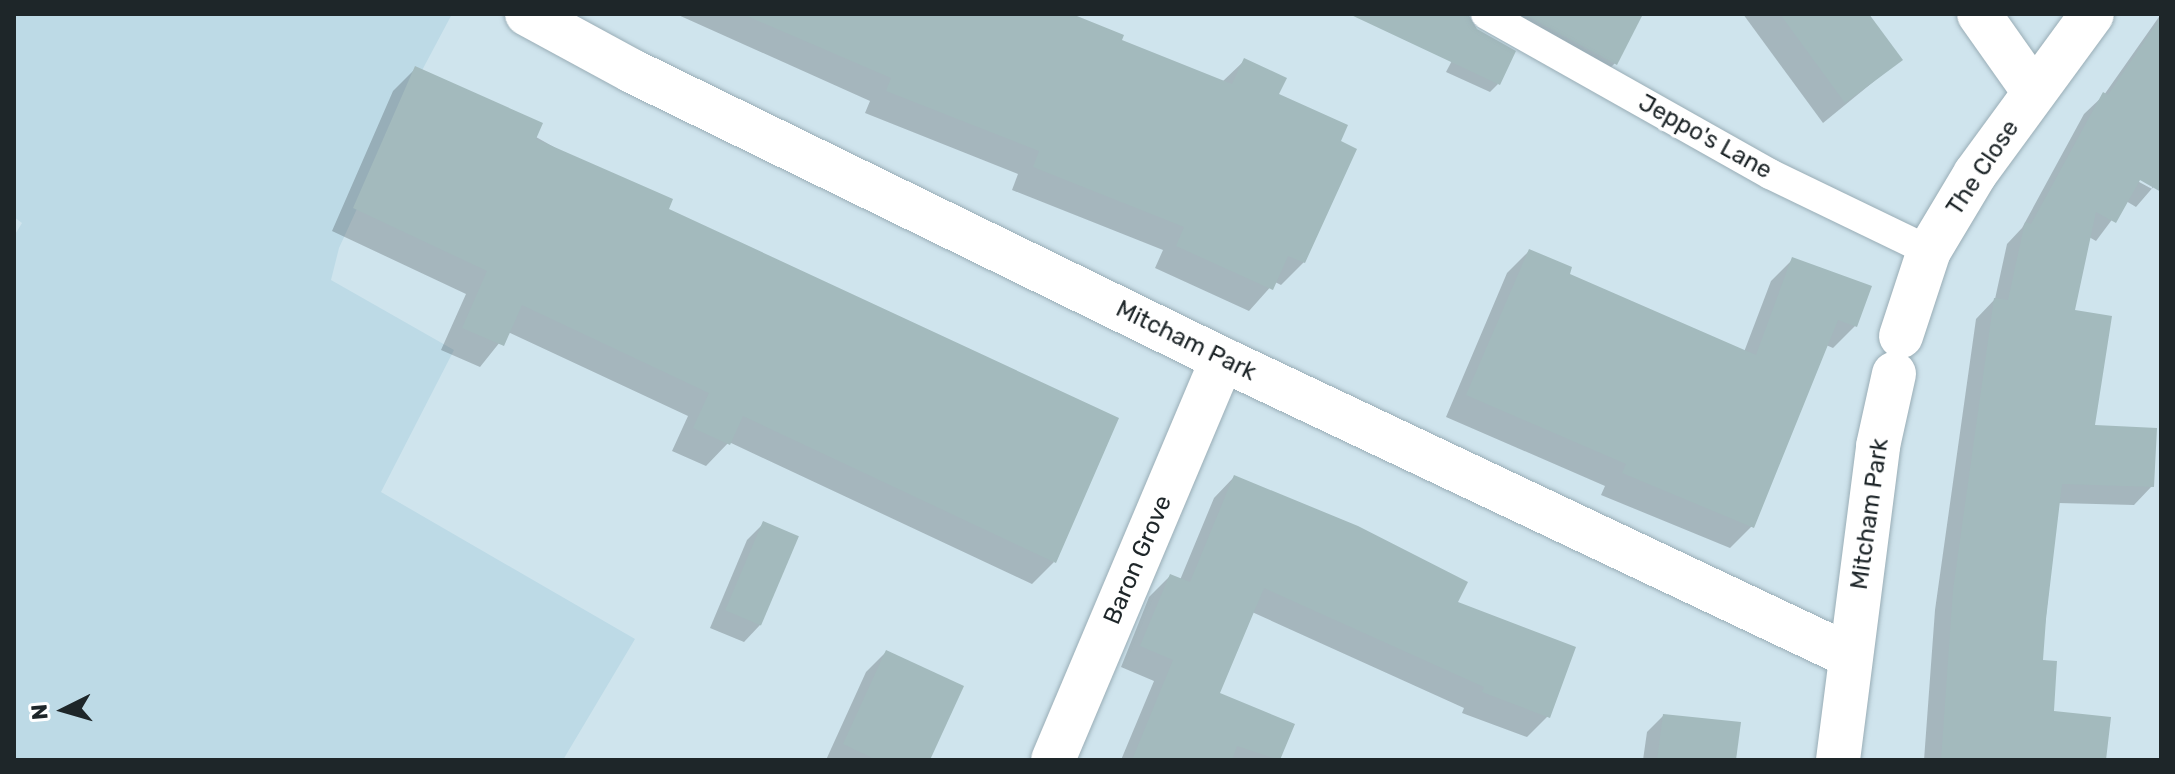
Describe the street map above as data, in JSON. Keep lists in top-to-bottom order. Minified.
{"streets":{"street":["The Close","Mitcham Park","Baron Grove"],"lane":["Jeppo's Lane"]},"crossings":[["Jeppo's Lane","The Close"],["The Close","Mitcham Park"],["Mitcham Park","Baron Grove"]],"north":"left"}
